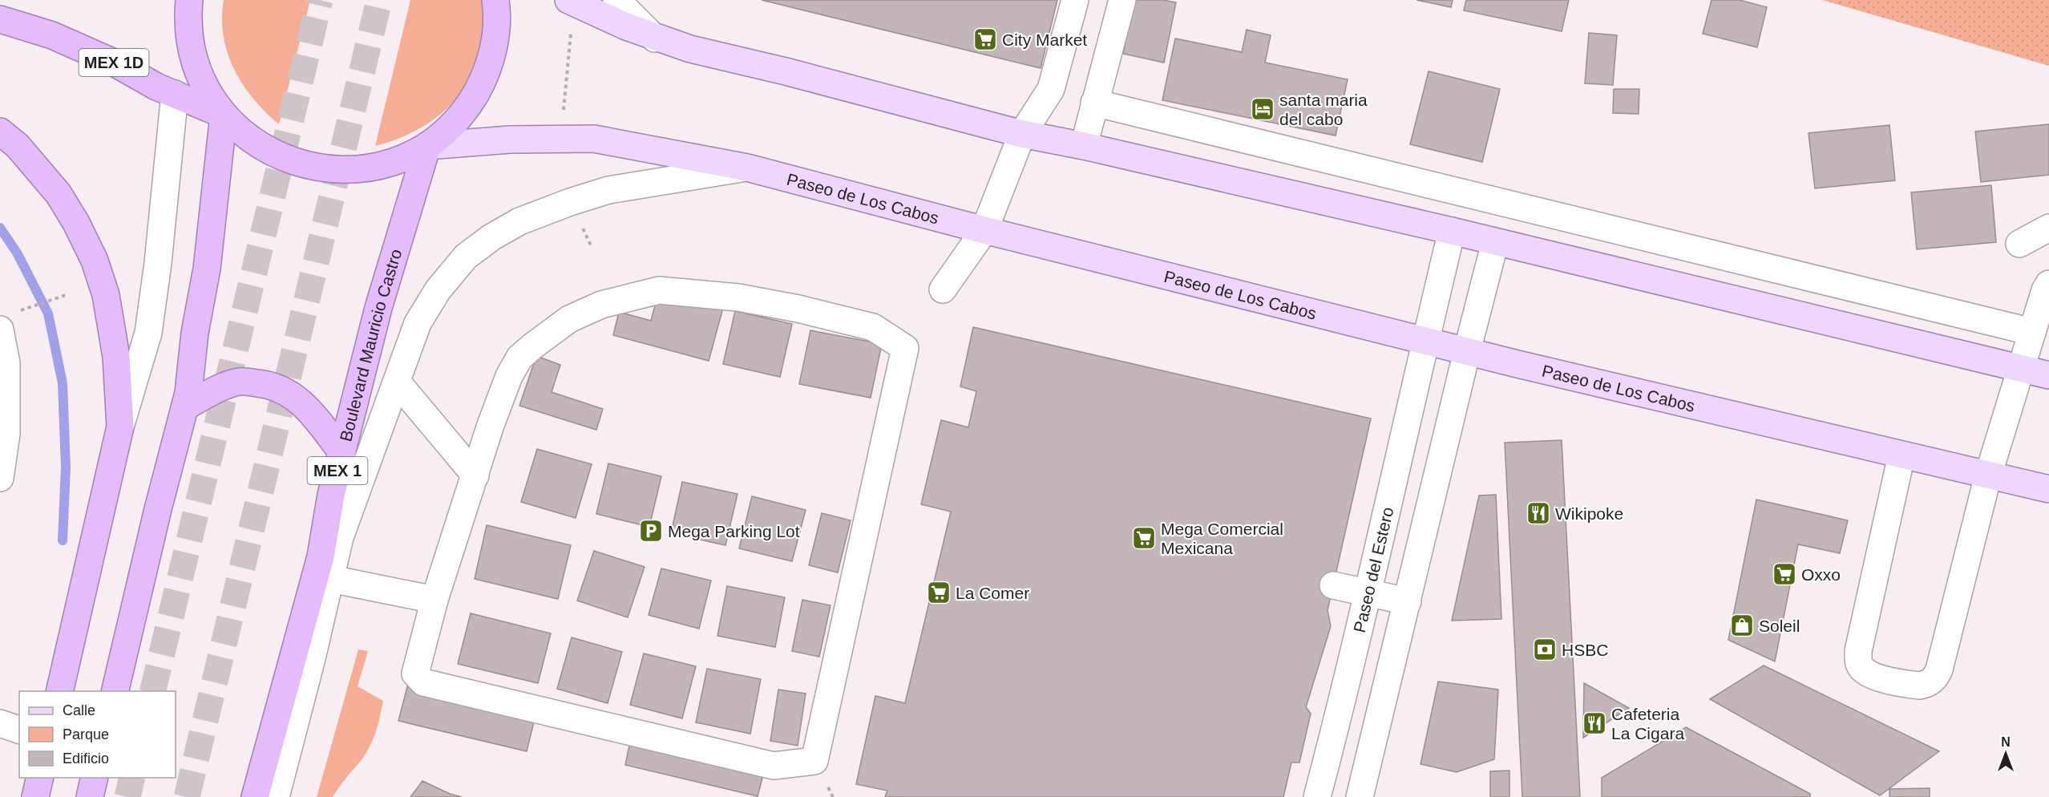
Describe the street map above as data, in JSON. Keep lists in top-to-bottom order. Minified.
{"streets":{"highway":["MEX 1D","Boulevard Mauricio Castro","MEX 1"],"main road":["Paseo de Los Cabos"],"street":["Paseo del Estero"]},"crossings":[["Paseo de Los Cabos","Boulevard Mauricio Castro"],["Paseo de Los Cabos","Paseo del Estero"]],"places":{"supermarket":["City Market","Mega Comercial Mexicana","Oxxo","La Comer"],"hotel":["santa maria del cabo"],"restaurant":["Wikipoke","Cafeteria La Cigara"],"parking":["Mega Parking Lot"],"shop":["Soleil"],"bank":["HSBC"]},"legend":["Calle","Parque","Edificio"],"north":"top"}
